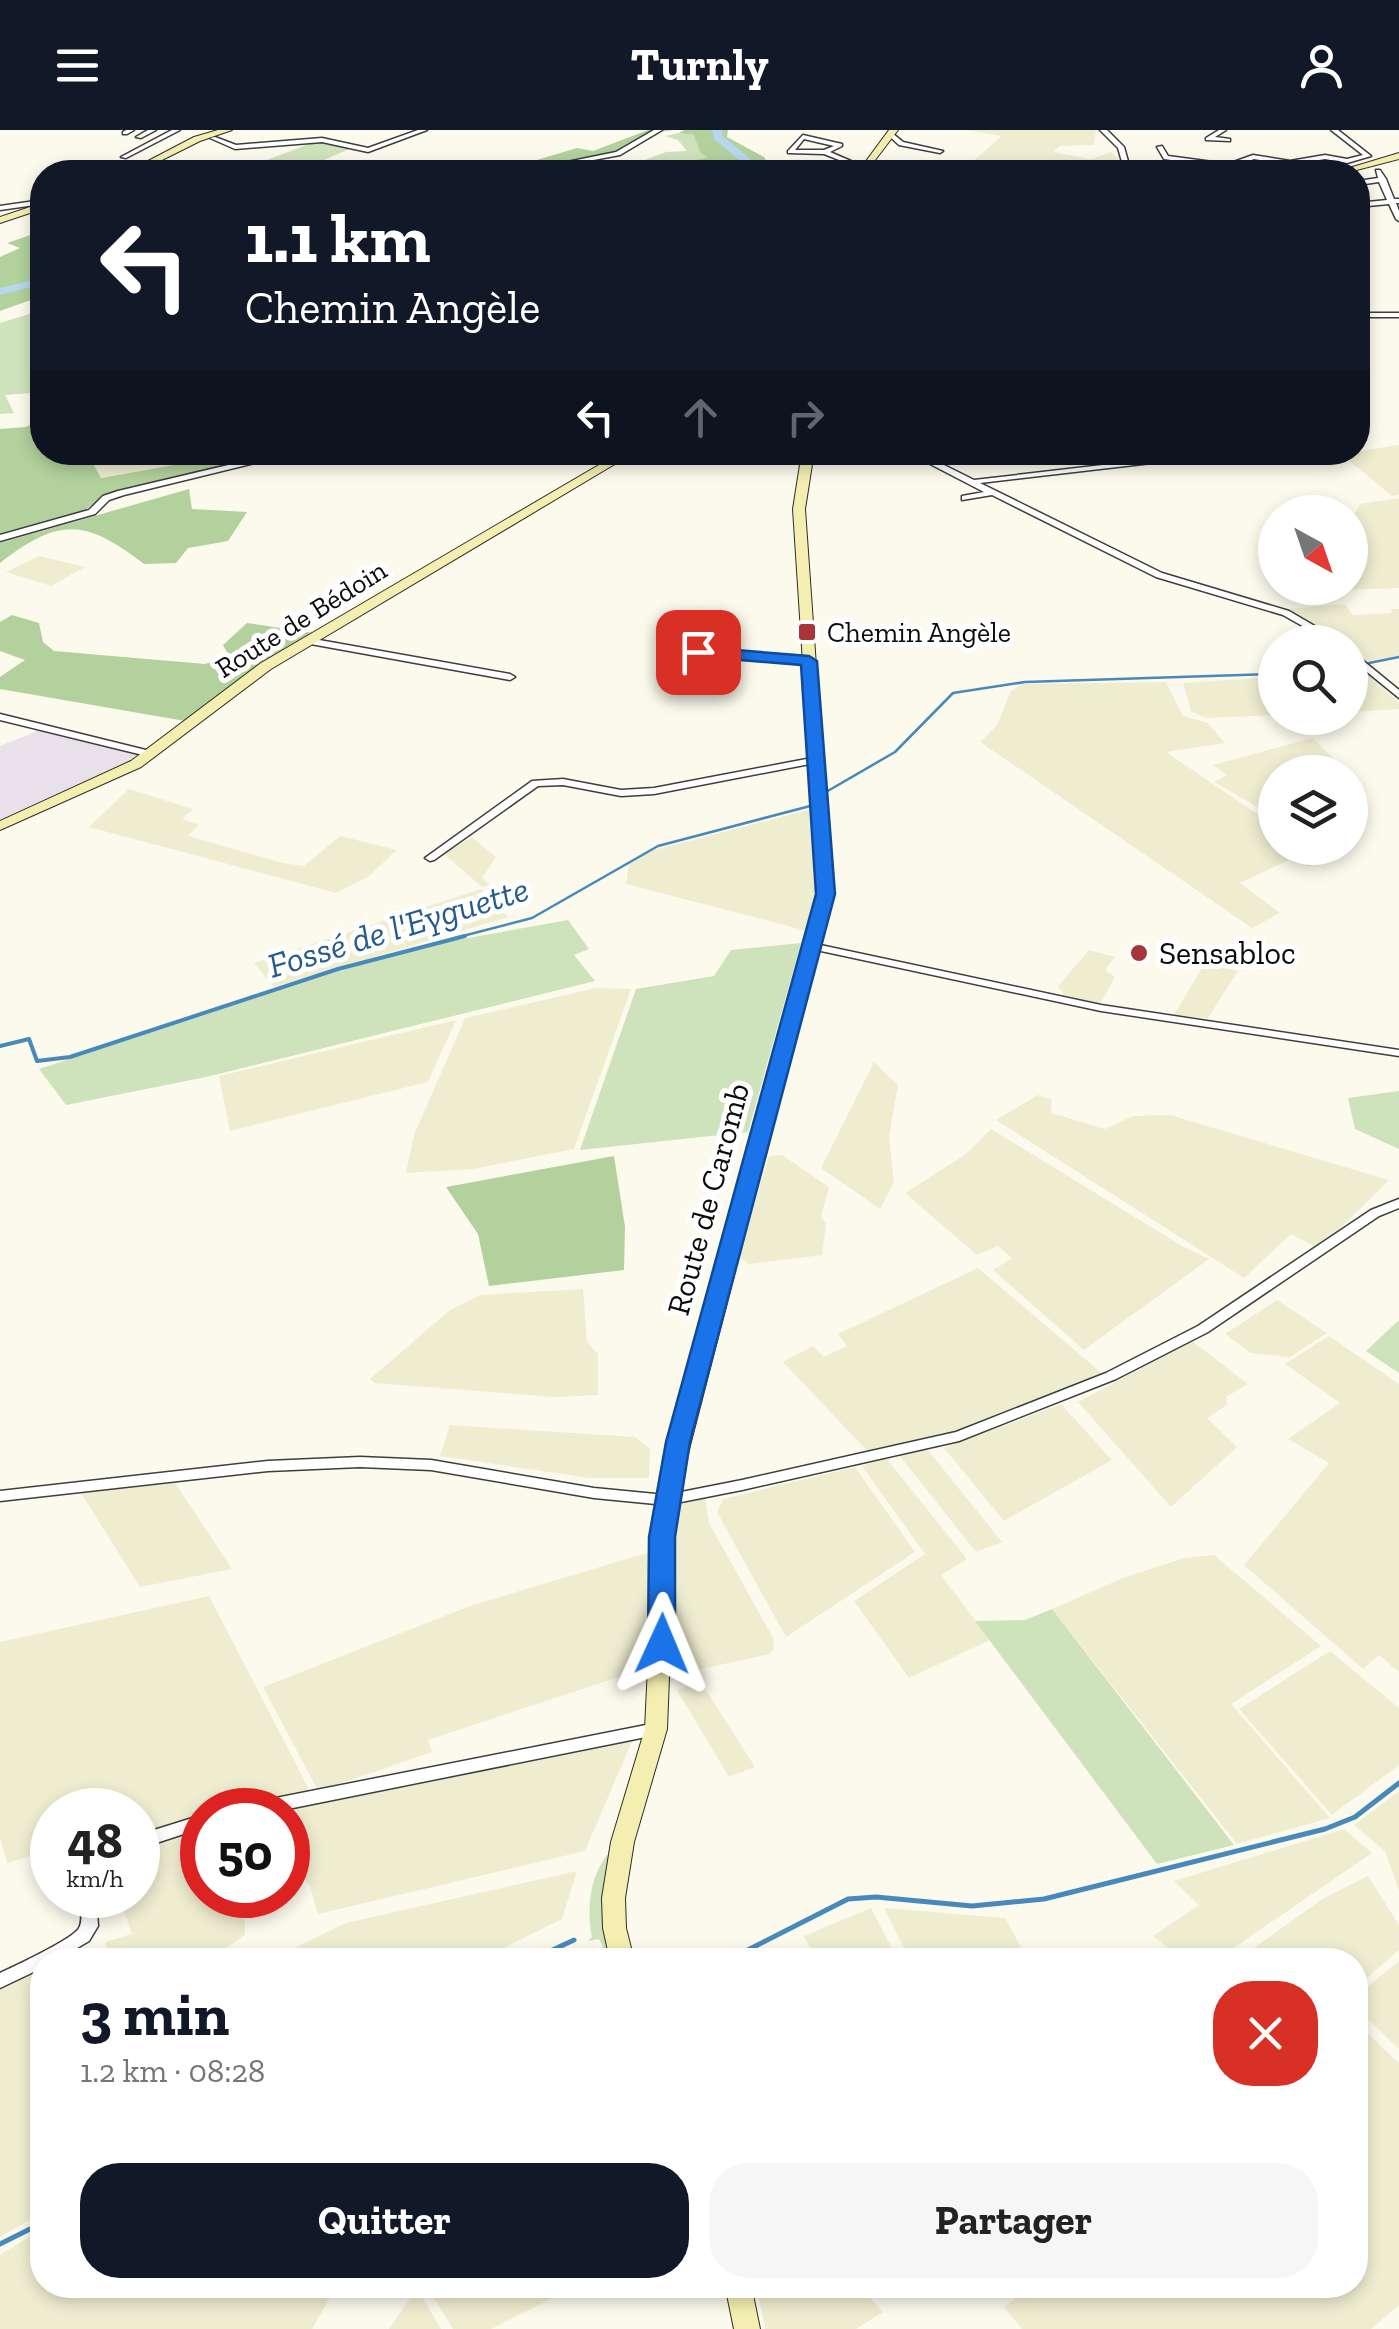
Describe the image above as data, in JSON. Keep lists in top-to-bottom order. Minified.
{"streets":{"main road":["Route de Bédoin","Route de Caromb"]},"water":["Fossé de l'Eyguette"],"places":{"transit":["Chemin Angèle"],"other":["Sensabloc"]},"north":"bottom right","page":{"header":"Turnly","turn":["1.1 km","Chemin Angèle"],"speed":"48 km/h","limit":"50","heading":["3 min","1.2 km · 08:28"],"buttons":["Quitter","Partager"]}}
